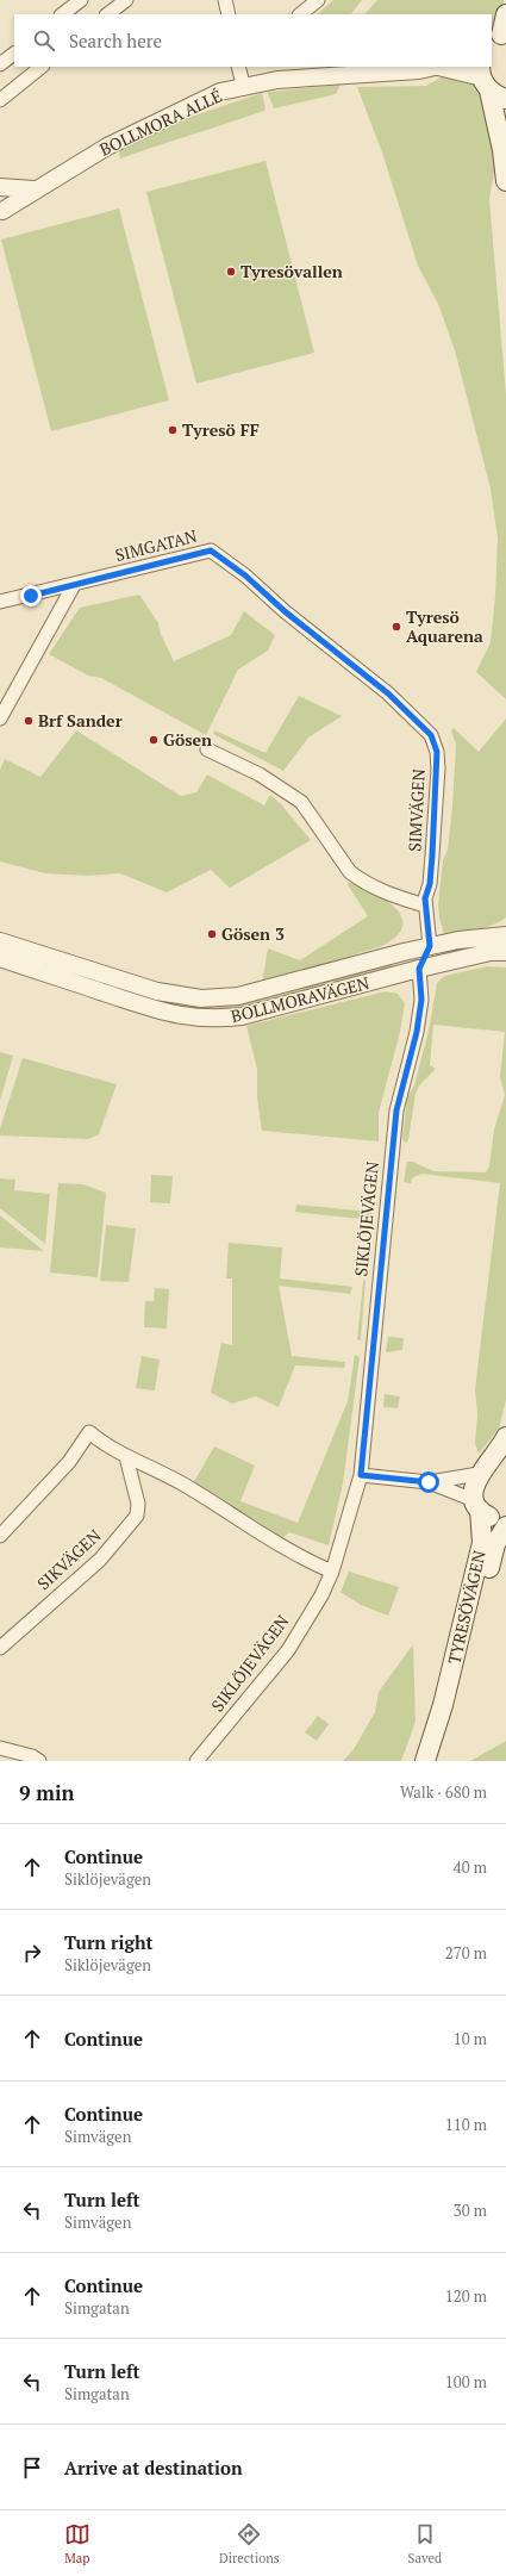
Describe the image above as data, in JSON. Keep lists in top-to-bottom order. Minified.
{"streets":{"main road":["TYRESÖVÄGEN"],"street":["BOLLMORA ALLÉ","SIMGATAN","SIMVÄGEN","BOLLMORAVÄGEN","SIKLÖJEVÄGEN","SIKVÄGEN"]},"crossings":[["SIMGATAN","SIMVÄGEN"],["SIMVÄGEN","BOLLMORAVÄGEN"],["BOLLMORAVÄGEN","SIKLÖJEVÄGEN"]],"places":["Tyresövallen","Tyresö FF","Tyresö Aquarena","Brf Sander","Gösen","Gösen 3"],"page":{"search":"Search here","heading":["9 min","Walk · 680 m"],"list":[["Continue","Siklöjevägen","40 m"],["Turn right","Siklöjevägen","270 m"],["Continue","10 m"],["Continue","Simvägen","110 m"],["Turn left","Simvägen","30 m"],["Continue","Simgatan","120 m"],["Turn left","Simgatan","100 m"],"Arrive at destination"],"nav":["Map","Directions","Saved"]}}
